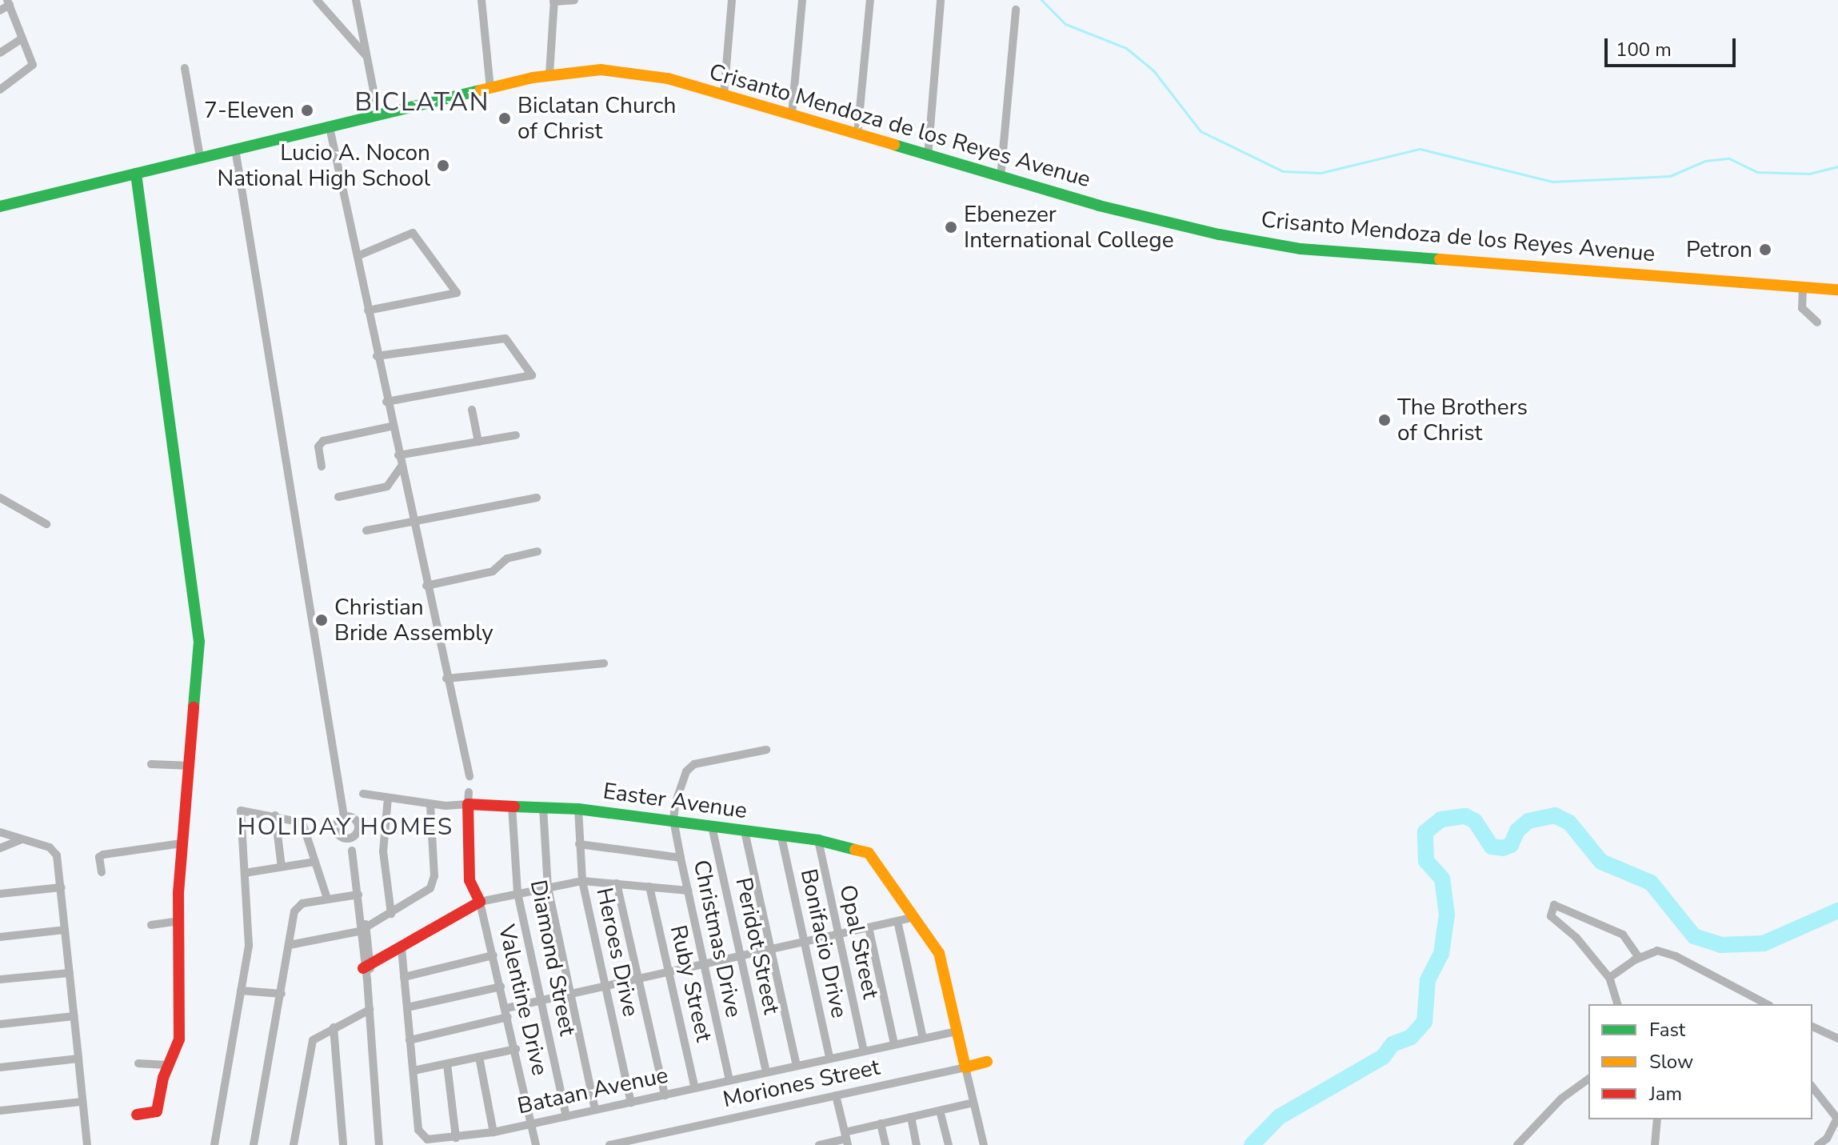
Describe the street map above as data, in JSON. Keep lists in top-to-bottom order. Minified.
{"streets":{"main road":["Crisanto Mendoza de los Reyes Avenue","Easter Avenue"],"street":["Christmas Drive","Opal Street","Bonifacio Drive","Peridot Street","Heroes Drive","Diamond Street","Ruby Street","Valentine Drive","Moriones Street","Bataan Avenue"]},"crossings":[["Easter Avenue","Christmas Drive"],["Easter Avenue","Opal Street"],["Easter Avenue","Bonifacio Drive"],["Easter Avenue","Peridot Street"],["Easter Avenue","Heroes Drive"],["Easter Avenue","Diamond Street"],["Easter Avenue","Moriones Street"],["Easter Avenue","Bataan Avenue"],["Christmas Drive","Bataan Avenue"],["Opal Street","Bataan Avenue"],["Bonifacio Drive","Bataan Avenue"],["Peridot Street","Bataan Avenue"],["Heroes Drive","Bataan Avenue"],["Diamond Street","Bataan Avenue"],["Ruby Street","Bataan Avenue"],["Valentine Drive","Bataan Avenue"]],"districts":["BICLATAN","HOLIDAY HOMES"],"places":["7-Eleven","Biclatan Church of Christ","Lucio A. Nocon National High School","Ebenezer International College","Petron","The Brothers of Christ","Christian Bride Assembly"],"legend":["Fast","Slow","Jam"],"scale_bar":"100 m"}
